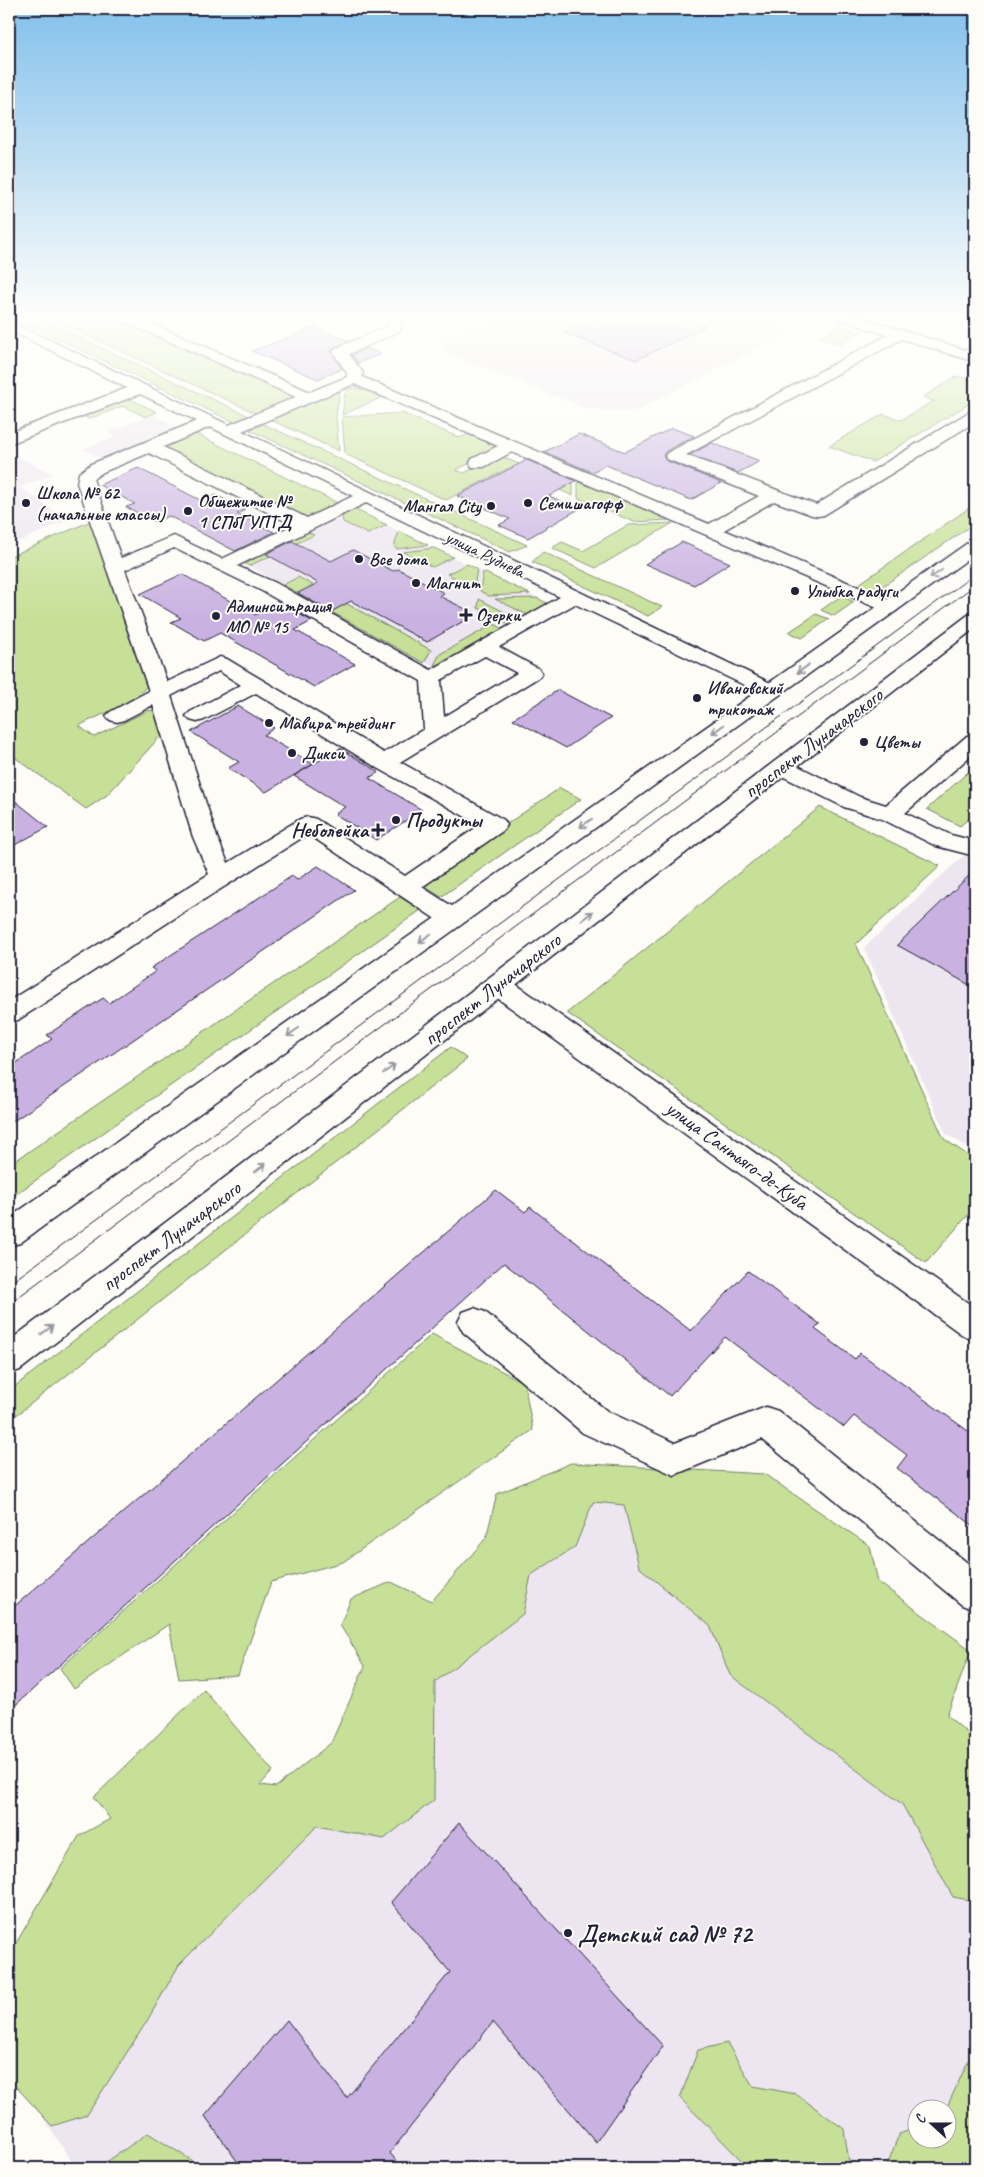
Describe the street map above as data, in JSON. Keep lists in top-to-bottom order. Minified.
{"streets":{"main road":["улица Руднева","проспект Луначарского","улица Сантьяго-де-Куба"]},"crossings":[["проспект Луначарского","улица Сантьяго-де-Куба"]],"places":{"other":["Школа № 62 (начальные классы)","Семишагофф","Мангал City","Общежитие № 1 СПбГУПТД","Все дома","Магнит","Улыбка радуги","Админситрация МО № 15","Ивановский трикотаж","Мавира трейдинг","Цветы","Дикси","Продукты","Детский сад № 72"],"health":["Озерки","Неболейка"]},"north":"left"}
